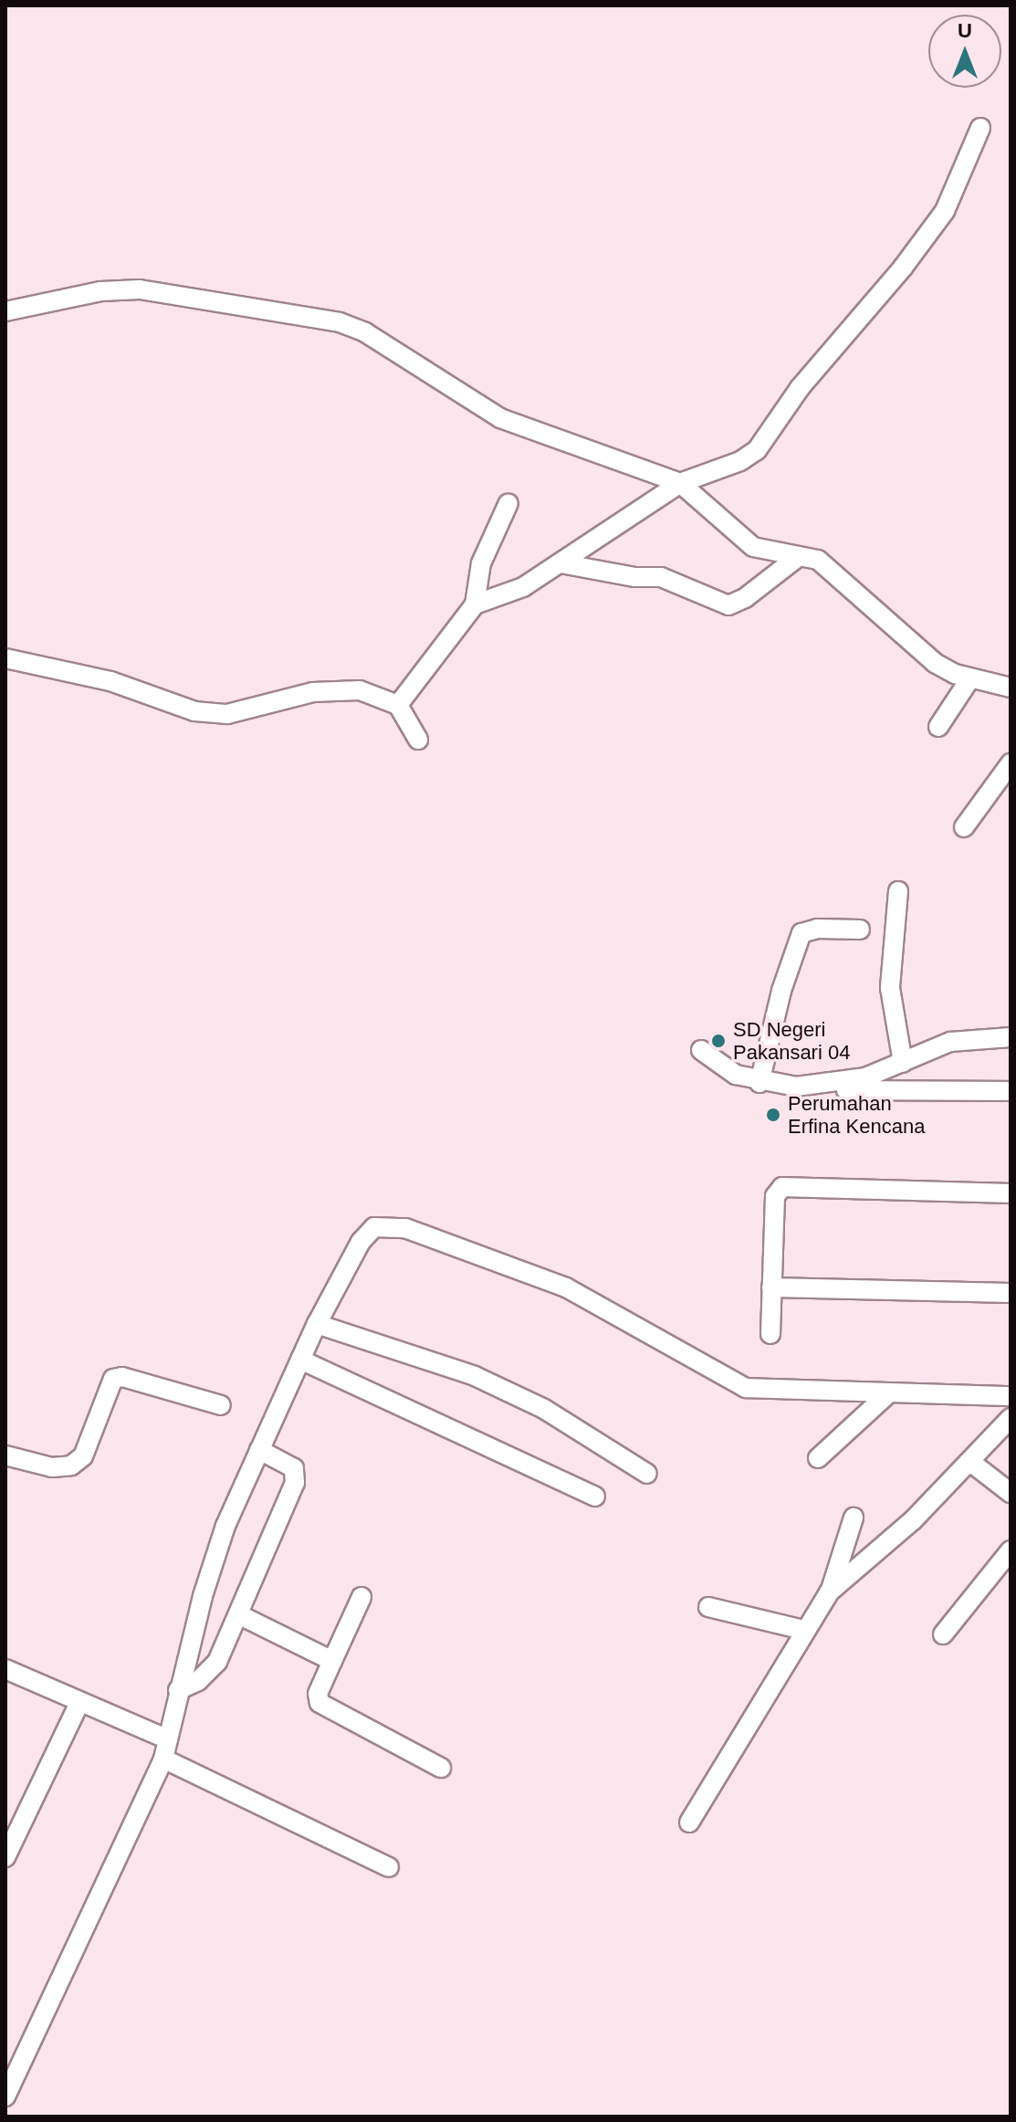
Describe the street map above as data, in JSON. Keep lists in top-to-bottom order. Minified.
{"places":["SD Negeri Pakansari 04","Perumahan Erfina Kencana"],"north":"top"}
